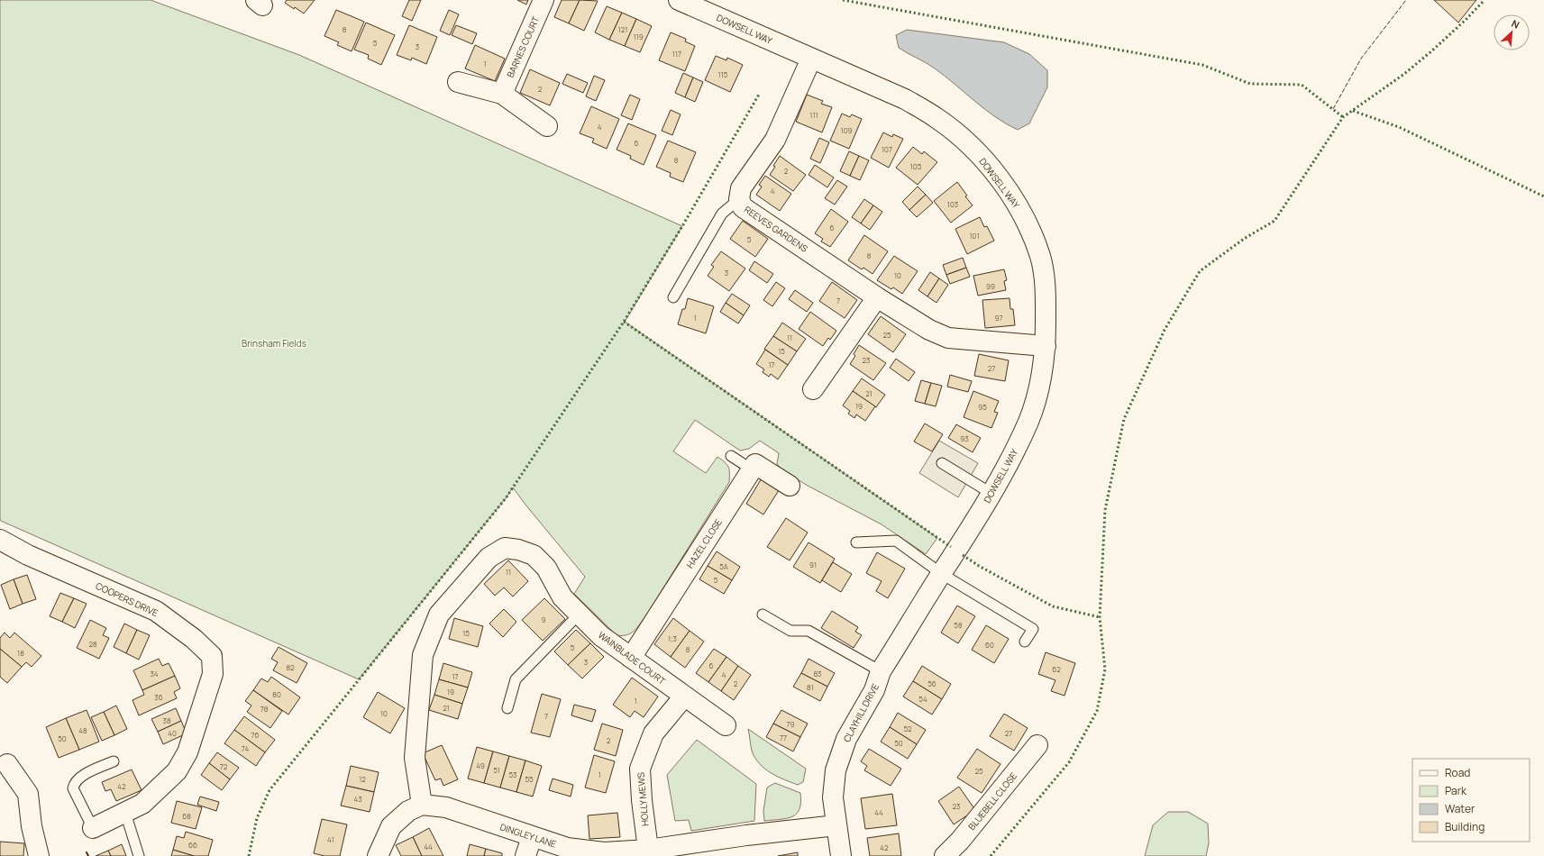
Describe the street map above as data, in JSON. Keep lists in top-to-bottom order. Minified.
{"streets":{"street":["DOWSELL WAY","BARNES COURT","REEVES GARDENS","HAZEL CLOSE","COOPERS DRIVE","WAINBLADE COURT","CLAYHILL DRIVE","HOLLY MEWS","BLUEBELL CLOSE","DINGLEY LANE"]},"crossings":[["DOWSELL WAY","REEVES GARDENS"],["DOWSELL WAY","CLAYHILL DRIVE"],["HAZEL CLOSE","WAINBLADE COURT"],["WAINBLADE COURT","HOLLY MEWS"],["WAINBLADE COURT","DINGLEY LANE"],["CLAYHILL DRIVE","DINGLEY LANE"],["HOLLY MEWS","DINGLEY LANE"]],"parks":["Brinsham Fields"],"house_numbers":["8","121","119","5","3","117","1","115","2","111","4","109","6","107","8","105","2","4","103","6","101","5","8","3","10","99","7","1","97","25","11","15","23","17","27","21","19","95","93","91","5A","11","5","9","58","15","1;3","28","60","5","8","18","3","6","82","62","34","83","4","17","2","56","81","19","80","36","54","1","21","78","10","7","38","79","52","48","40","27","76","77","50","2","50","74","49","72","51","25","53","1","12","55","42","43","23","44","68","41","66","44","42"],"legend":["Road","Park","Water","Building"],"north":"top right"}
